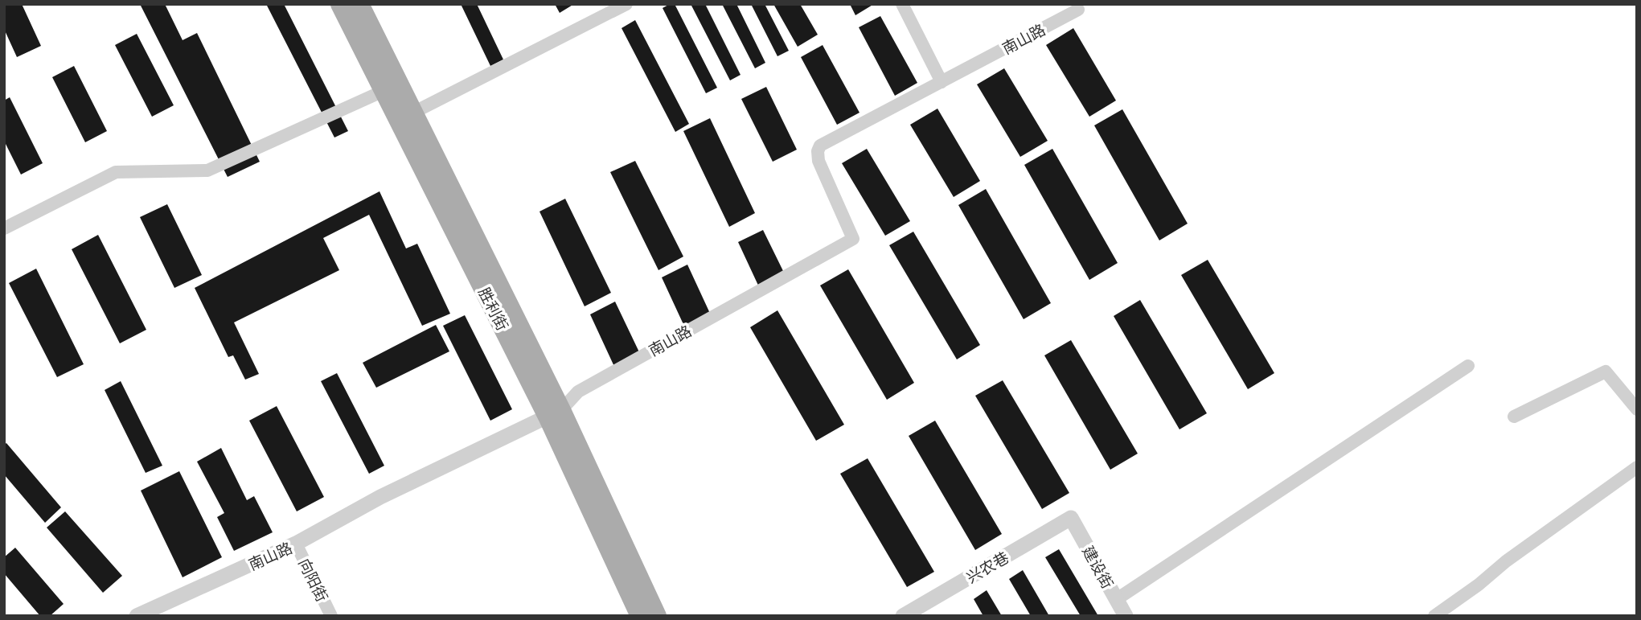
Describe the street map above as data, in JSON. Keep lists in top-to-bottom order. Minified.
{"streets":{"main road":["胜利街"],"street":["南山路","兴农巷","建设街","向阳街"]},"crossings":[["南山路","胜利街"],["南山路","向阳街"],["兴农巷","建设街"]]}
